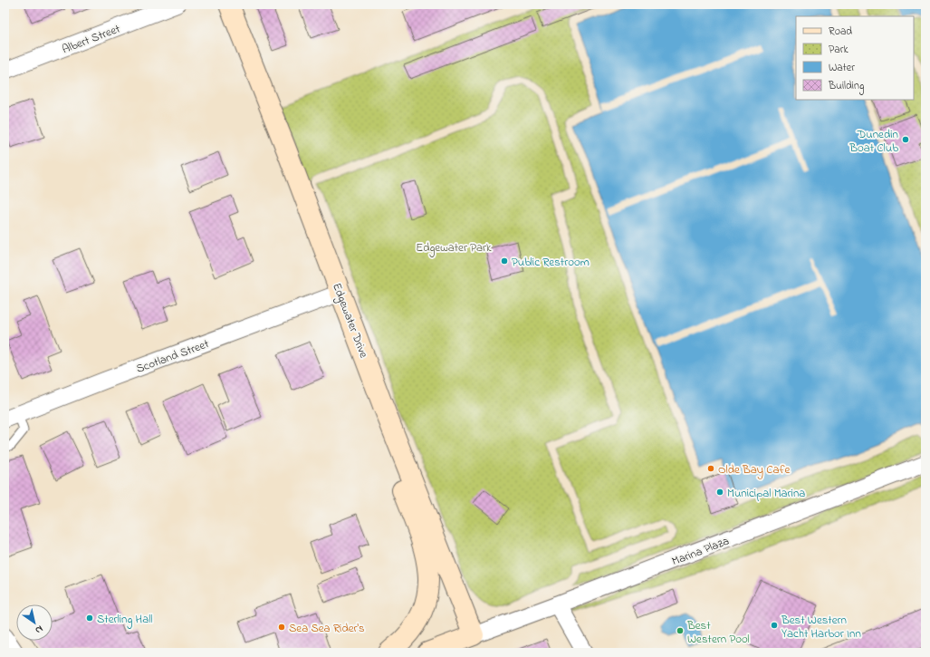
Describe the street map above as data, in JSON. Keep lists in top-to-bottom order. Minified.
{"streets":{"main road":["Edgewater Drive"],"street":["Albert Street","Scotland Street","Marina Plaza"]},"crossings":[["Edgewater Drive","Scotland Street"],["Edgewater Drive","Marina Plaza"]],"parks":["Edgewater Park"],"places":["Dunedin Boat Club","Public Restroom","Olde Bay Cafe","Municipal Marina","Sterling Hall","Best Western Yacht Harbor Inn","Sea Sea Rider's","Best Western Pool"],"legend":["Road","Park","Water","Building"],"north":"bottom right"}
